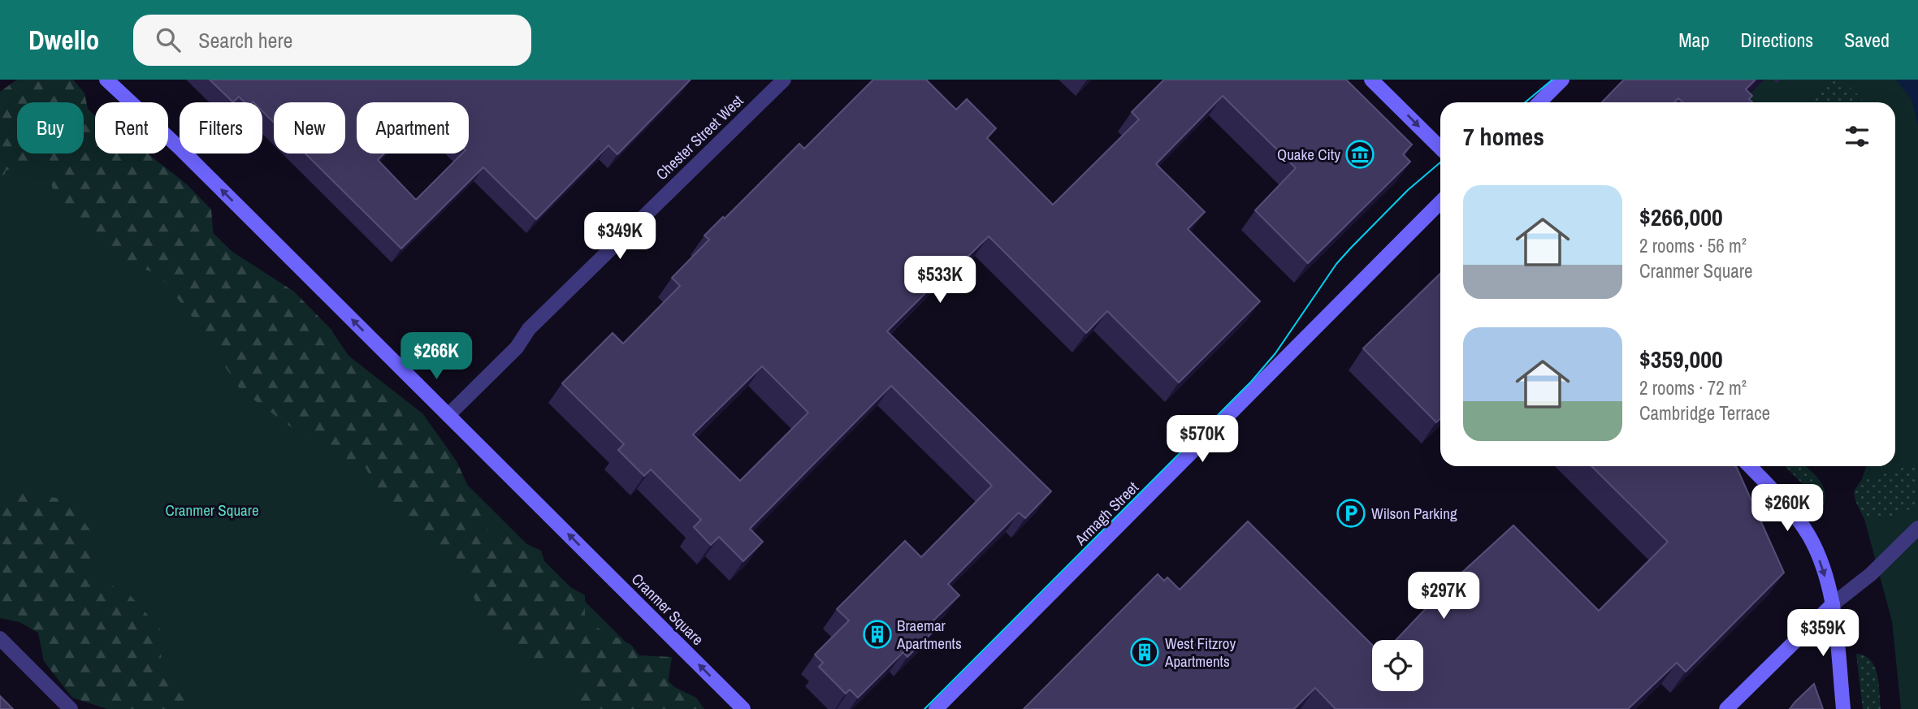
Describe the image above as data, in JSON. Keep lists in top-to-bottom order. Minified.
{"streets":{"main road":["Armagh Street","Cranmer Square"],"street":["Chester Street West"]},"crossings":[["Chester Street West","Cranmer Square"]],"one_way":["Cranmer Square"],"parks":["Cranmer Square"],"places":{"museum":["Quake City"],"parking":["Wilson Parking"],"building":["Braemar Apartments","West Fitzroy Apartments"]},"page":{"header":"Dwello","search":"Search here","nav":["Map","Directions","Saved"],"chip":["Buy","Rent","Filters","New","Apartment"],"heading":"7 homes","list":[{"name":"$266,000","note":"2 rooms · 56 m² · Cranmer Square"},{"name":"$359,000","note":"2 rooms · 72 m² · Cambridge Terrace"}],"price":["$349K","$533K","$266K","$570K","$260K","$297K","$359K"]}}
